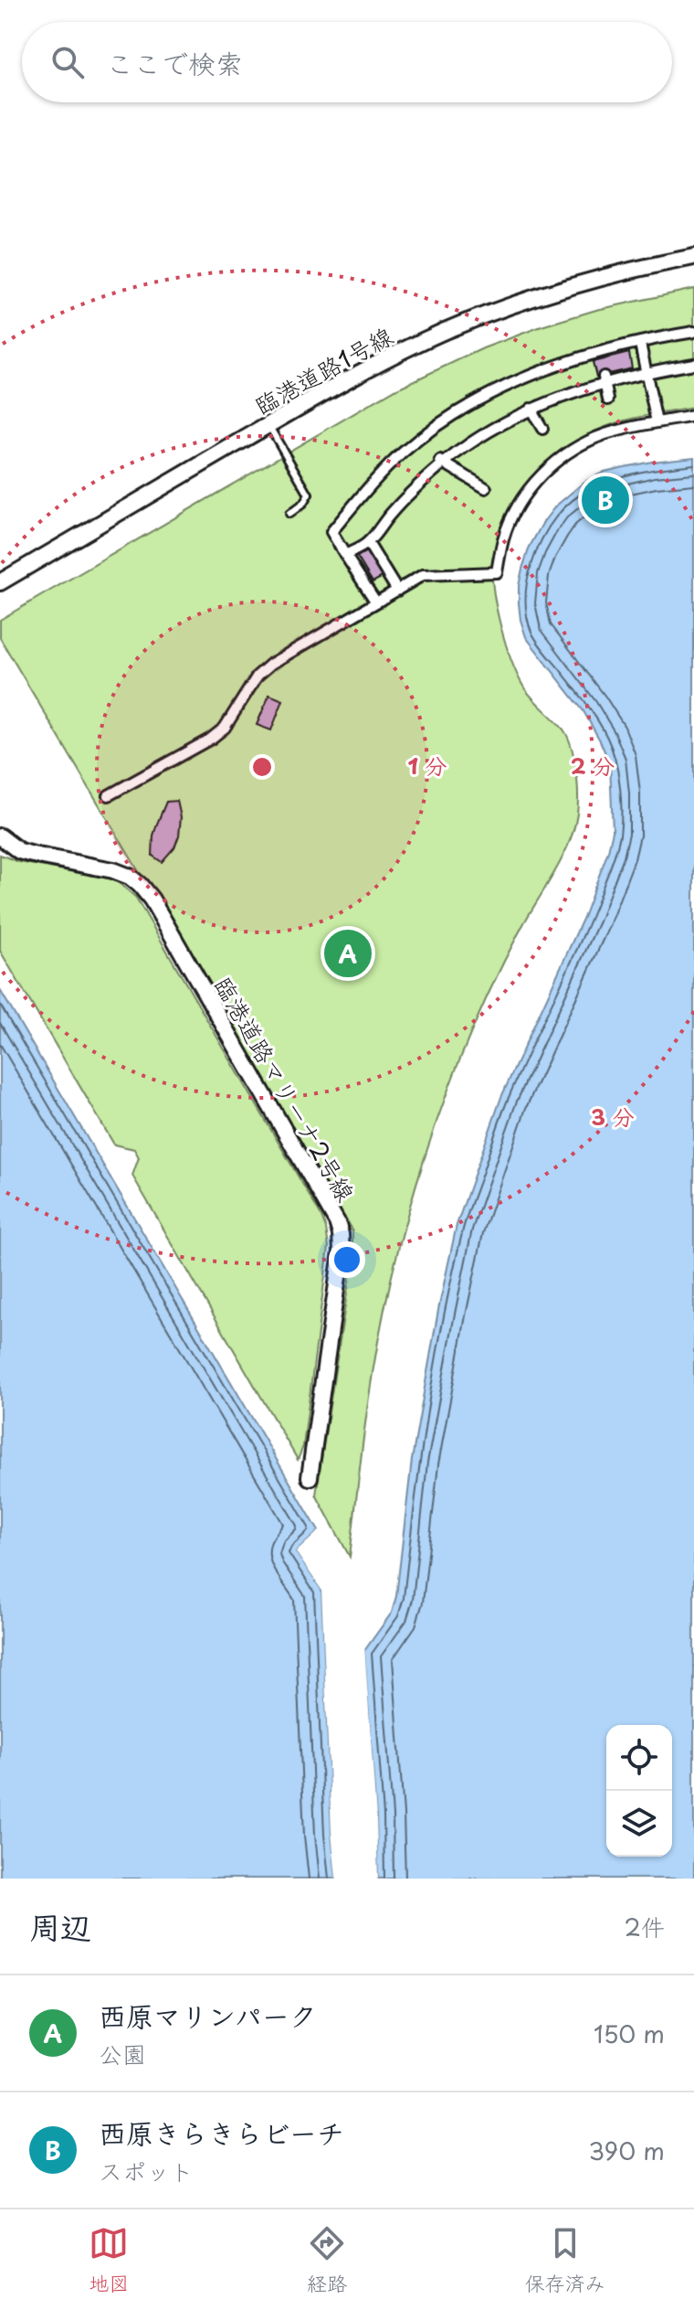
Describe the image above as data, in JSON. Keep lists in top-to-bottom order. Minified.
{"streets":{"street":["臨港道路1号線","臨港道路マリーナ2号線"]},"page":{"search":"ここで検索","pins":["B","A"],"heading":["周辺","2件"],"list":[{"mark":"A","name":"西原マリンパーク","note":"公園","value":"150 m"},{"mark":"B","name":"西原きらきらビーチ","note":"スポット","value":"390 m"}],"nav":["地図","経路","保存済み"]},"rings":["1 分","2 分","3 分"]}
